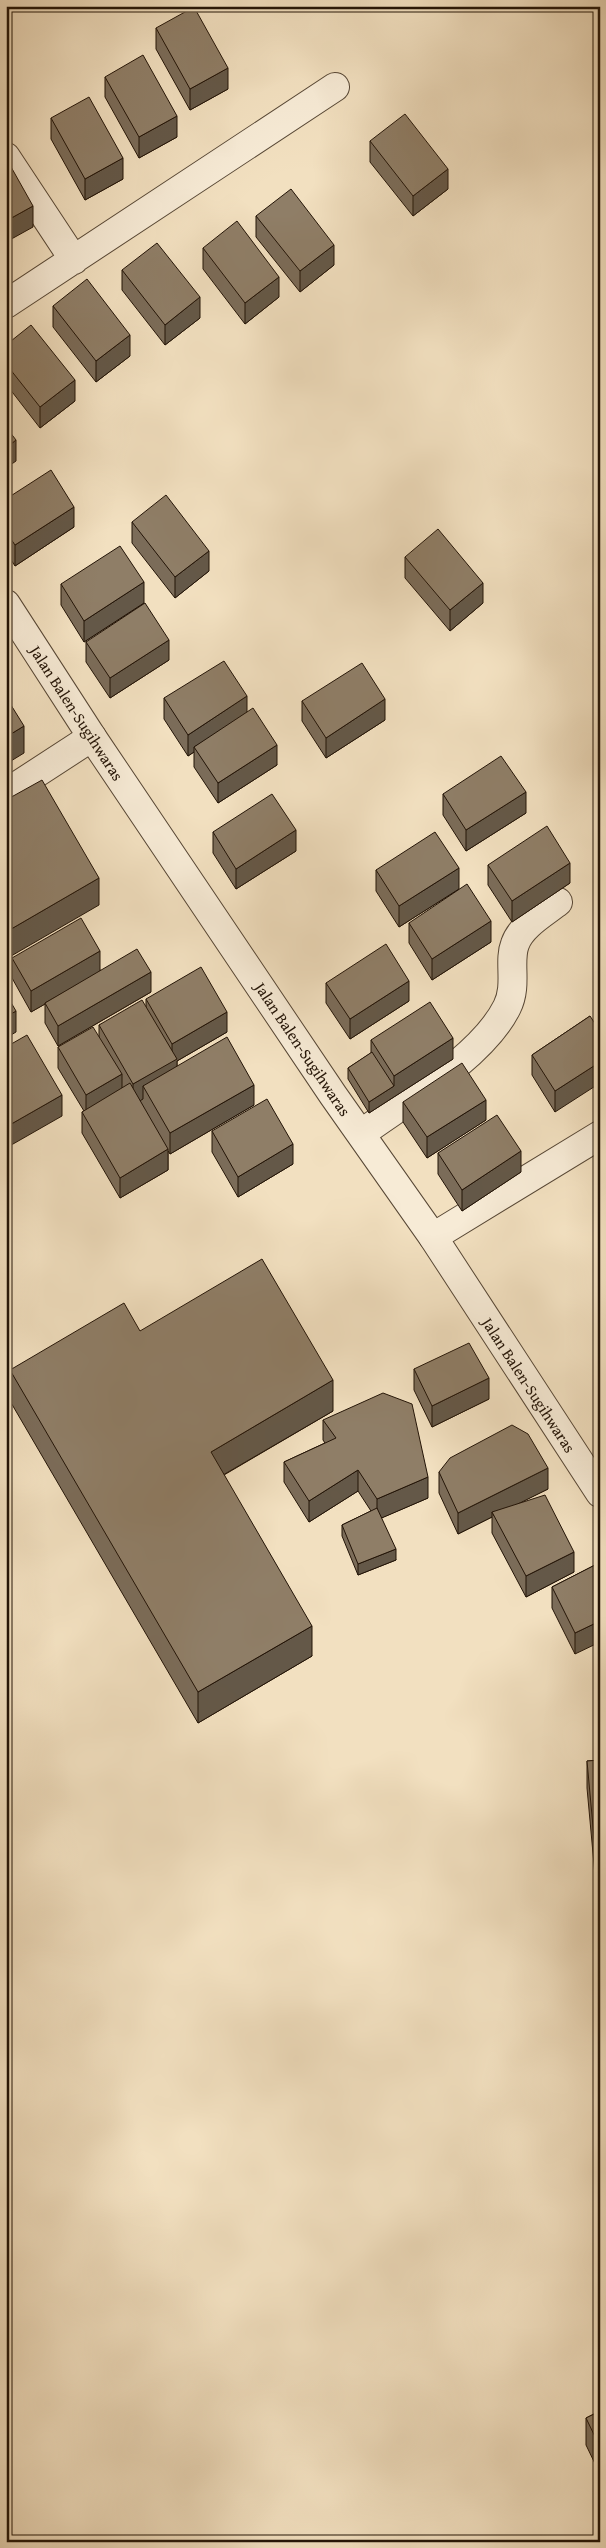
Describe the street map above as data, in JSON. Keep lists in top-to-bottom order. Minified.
{"streets":{"street":["Jalan Balen-Sugihwaras"]}}
